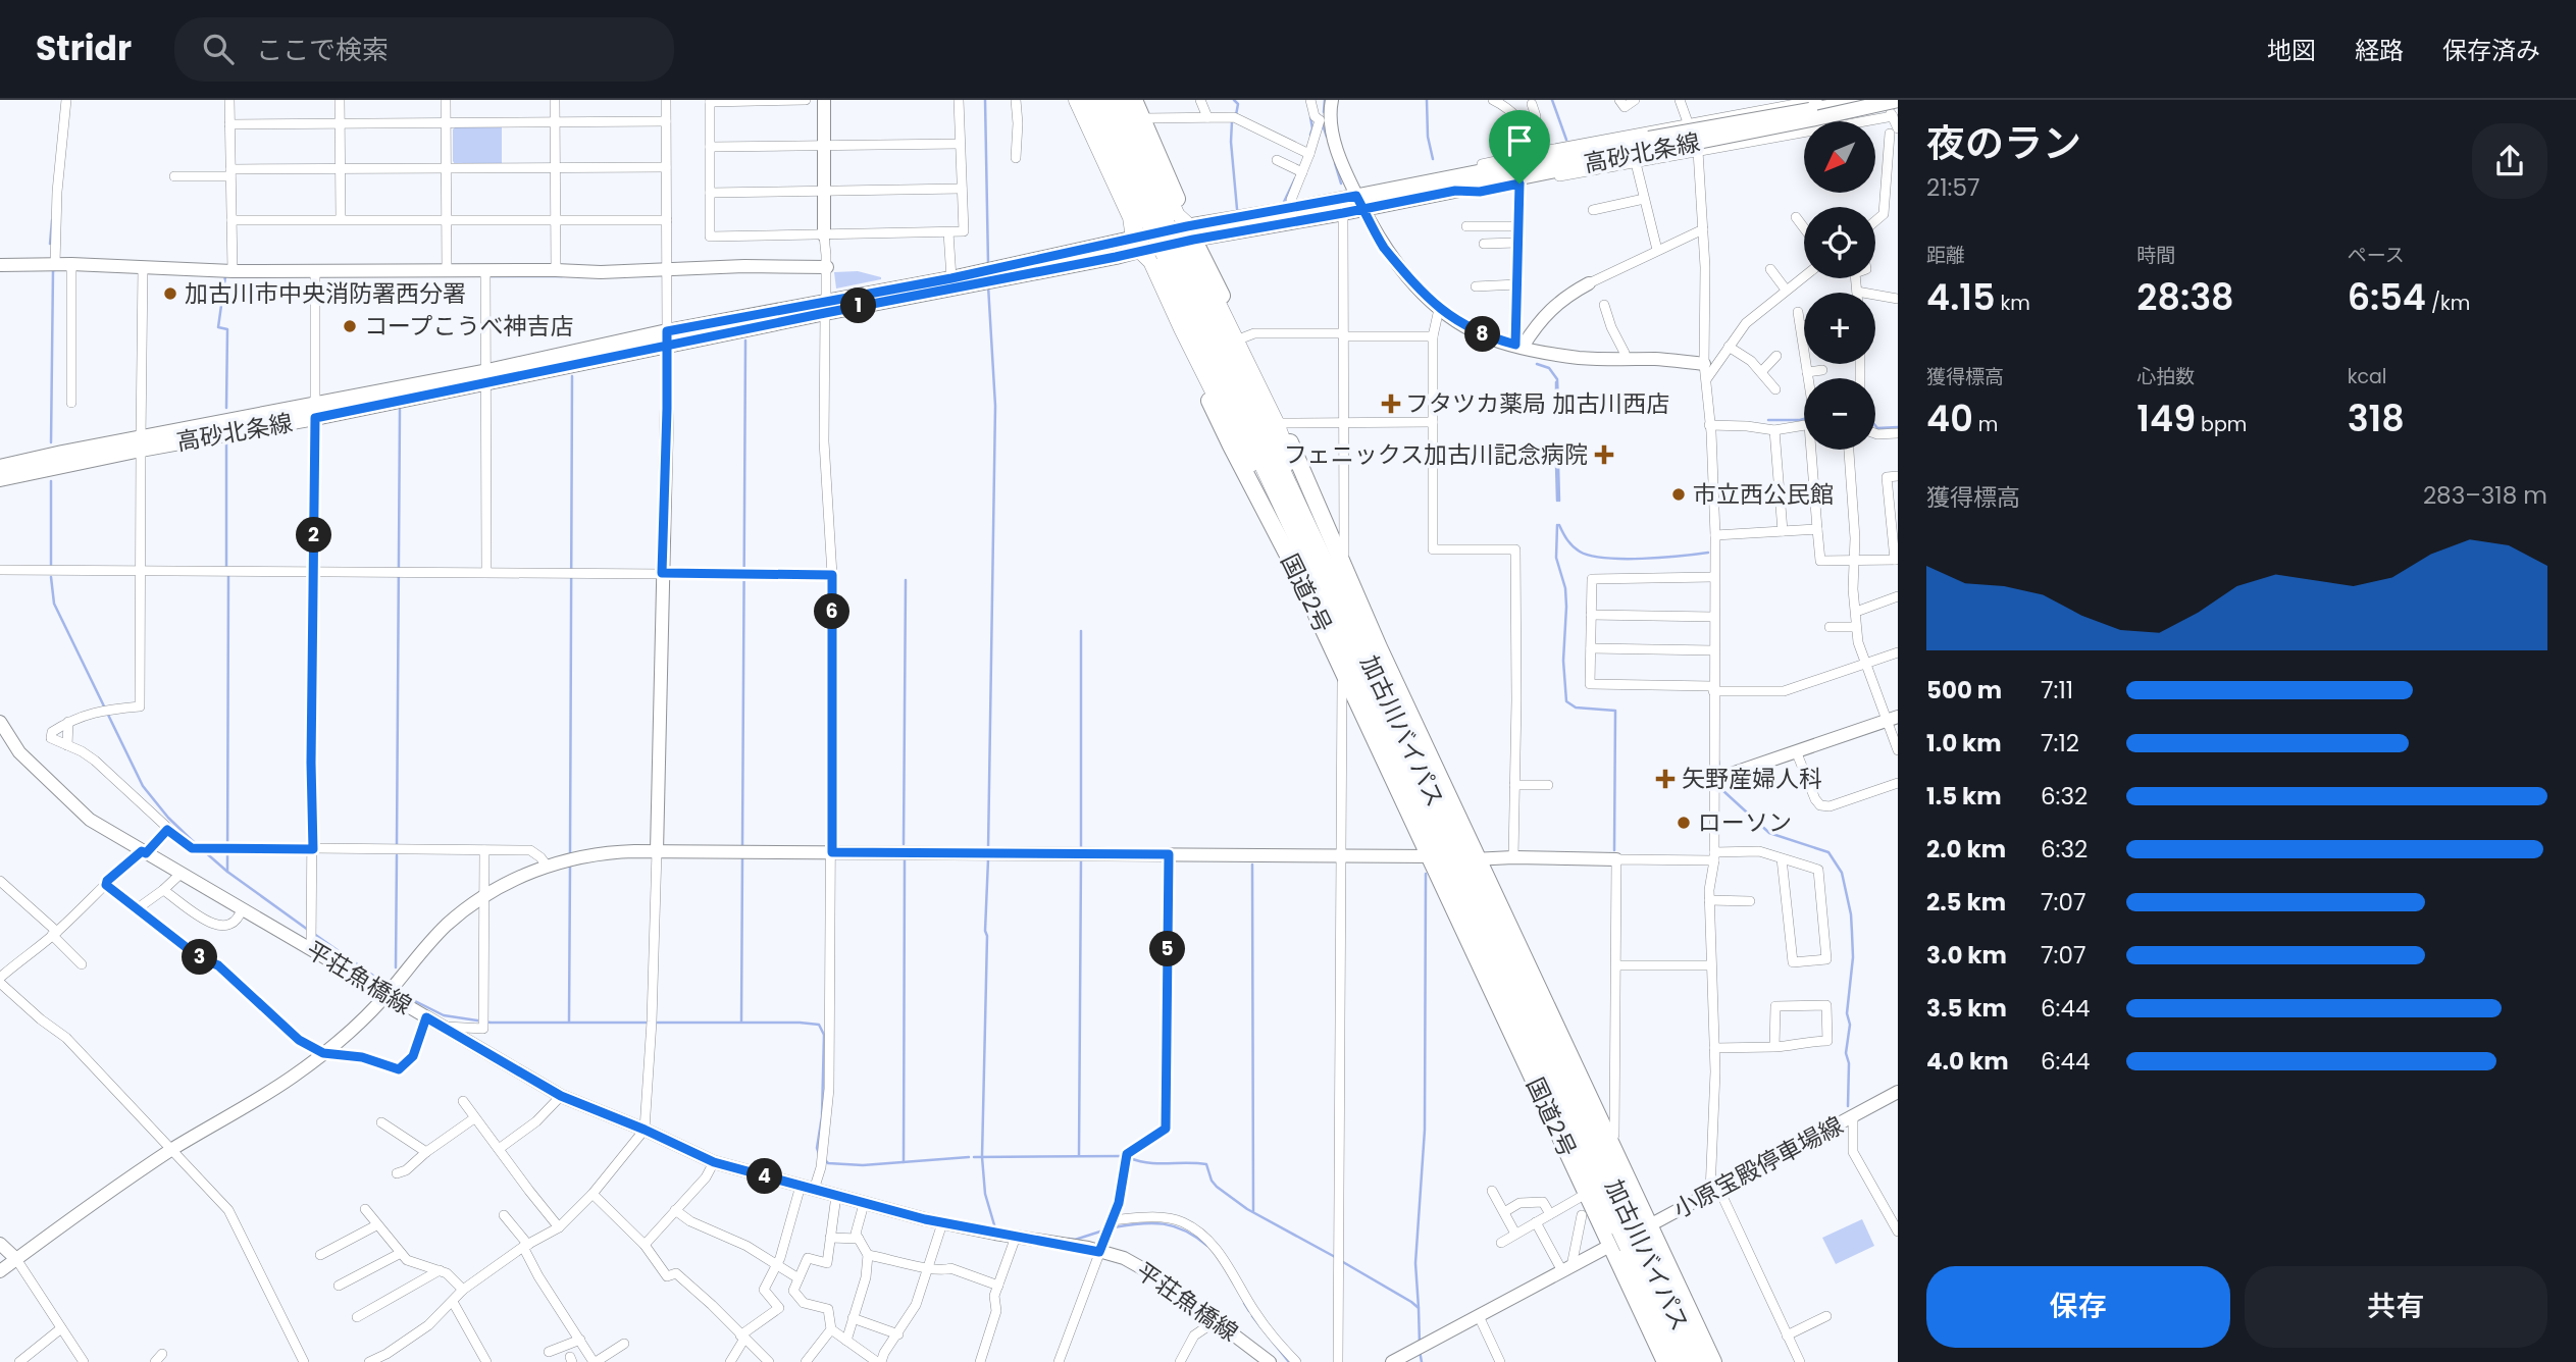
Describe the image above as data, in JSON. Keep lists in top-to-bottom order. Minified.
{"streets":{"highway":["国道2号","加古川バイパス"],"main road":["高砂北条線"],"street":["平荘魚橋線","小原宝殿停車場線"]},"crossings":[["高砂北条線","国道2号"],["国道2号","加古川バイパス"],["国道2号","小原宝殿停車場線"],["加古川バイパス","小原宝殿停車場線"]],"places":{"other":["加古川市中央消防署西分署","コープこうべ神吉店","市立西公民館","ローソン"],"health":["フタツカ薬局 加古川西店","フェニックス加古川記念病院","矢野産婦人科"]},"north":"bottom left","page":{"header":"Stridr","search":"ここで検索","nav":["地図","経路","保存済み"],"heading":["夜のラン","21:57"],"map_buttons":["+","−"],"stats":[["距離","4.15 km"],["時間","28:38"],["ペース","6:54 /km"],["獲得標高","40 m"],["心拍数","149 bpm"],["kcal","318"]],"pins":["1","8","2","6","5","3","4"],"chart":["獲得標高","283–318 m"],"list":[{"name":"500 m","note":"7:11"},{"name":"1.0 km","note":"7:12"},{"name":"1.5 km","note":"6:32"},{"name":"2.0 km","note":"6:32"},{"name":"2.5 km","note":"7:07"},{"name":"3.0 km","note":"7:07"},{"name":"3.5 km","note":"6:44"},{"name":"4.0 km","note":"6:44"}],"buttons":["保存","共有"]}}
